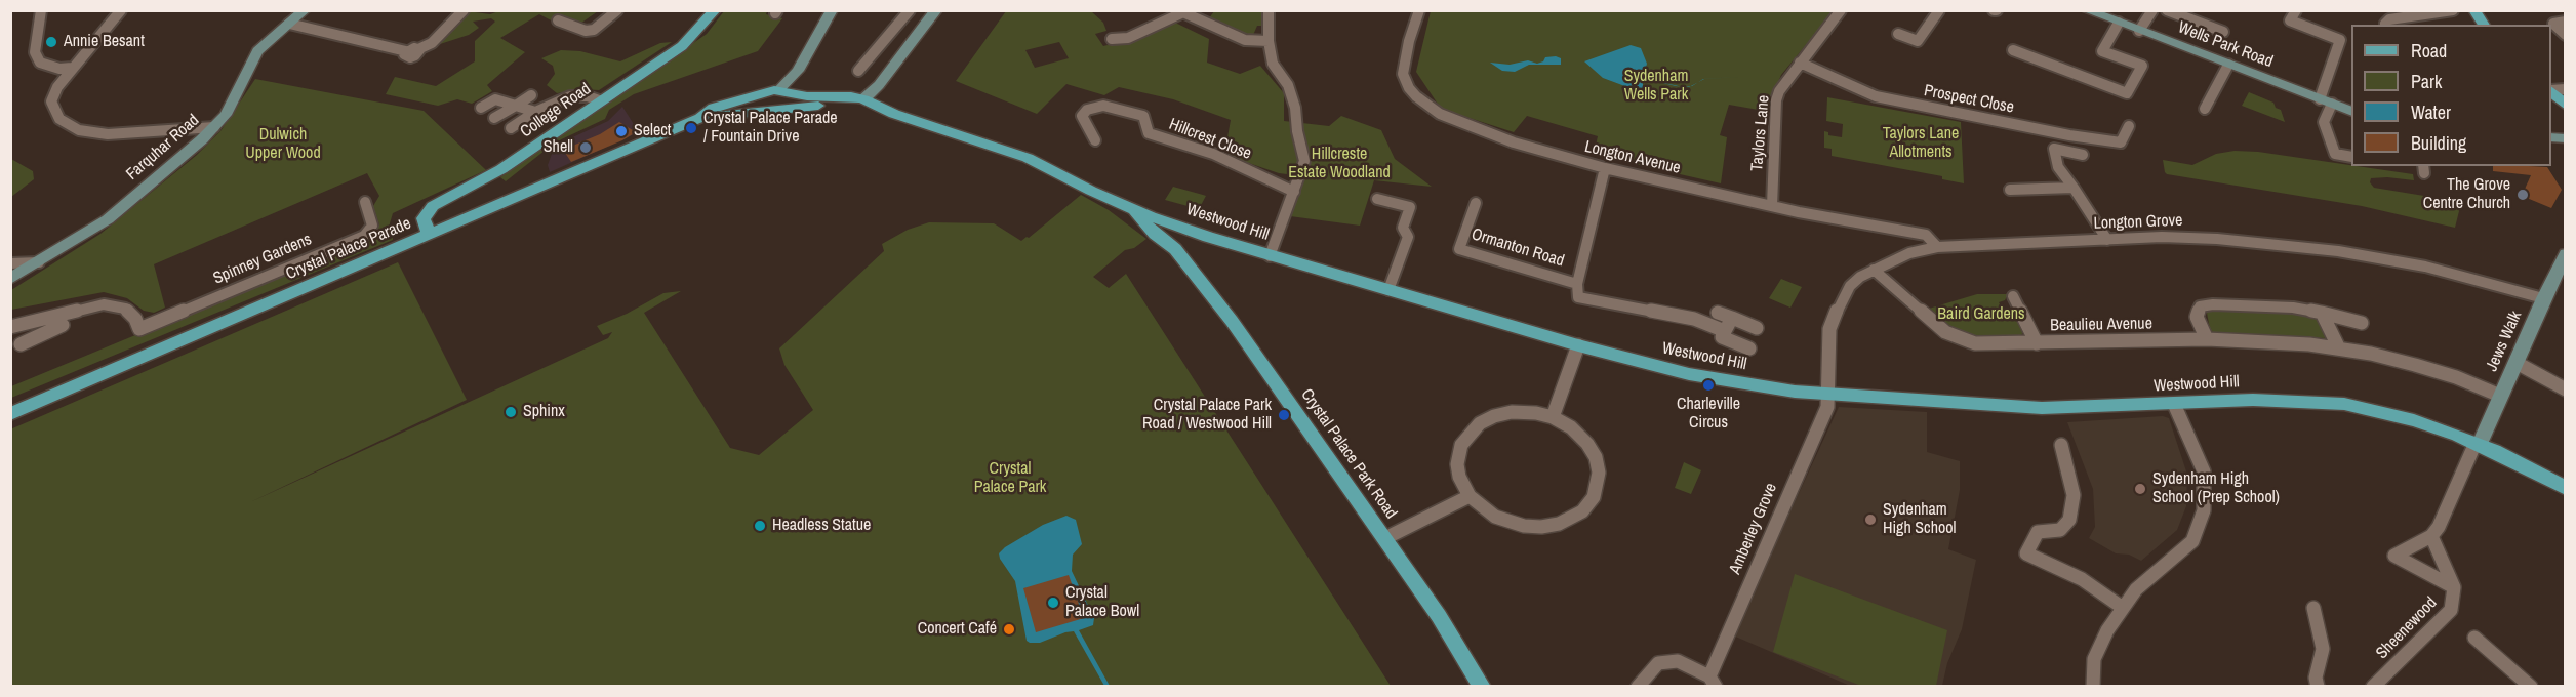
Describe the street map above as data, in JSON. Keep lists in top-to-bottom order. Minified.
{"streets":{"main road":["College Road","Westwood Hill","Crystal Palace Parade","Crystal Palace Park Road"],"street":["Wells Park Road","Prospect Close","Taylors Lane","Hillcrest Close","Farquhar Road","Longton Avenue","Longton Grove","Ormanton Road","Spinney Gardens","Beaulieu Avenue","Jews Walk","Amberley Grove","Sheenewood"]},"crossings":[["Prospect Close","Taylors Lane"],["College Road","Crystal Palace Parade"],["Taylors Lane","Longton Avenue"],["Longton Avenue","Longton Grove"],["Longton Avenue","Ormanton Road"],["Westwood Hill","Longton Grove"],["Westwood Hill","Jews Walk"],["Westwood Hill","Crystal Palace Park Road"],["Westwood Hill","Amberley Grove"],["Longton Grove","Beaulieu Avenue"],["Longton Grove","Jews Walk"],["Longton Grove","Amberley Grove"],["Beaulieu Avenue","Jews Walk"]],"parks":["Sydenham Wells Park","Taylors Lane Allotments","Dulwich Upper Wood","Hillcreste Estate Woodland","Baird Gardens","Crystal Palace Park"],"places":["Annie Besant","Crystal Palace Parade / Fountain Drive","Select","Shell","The Grove Centre Church","Charleville Circus","Sphinx","Crystal Palace Park Road / Westwood Hill","Sydenham High School (Prep School)","Sydenham High School","Headless Statue","Crystal Palace Bowl","Concert Café"],"legend":["Road","Park","Water","Building"]}
